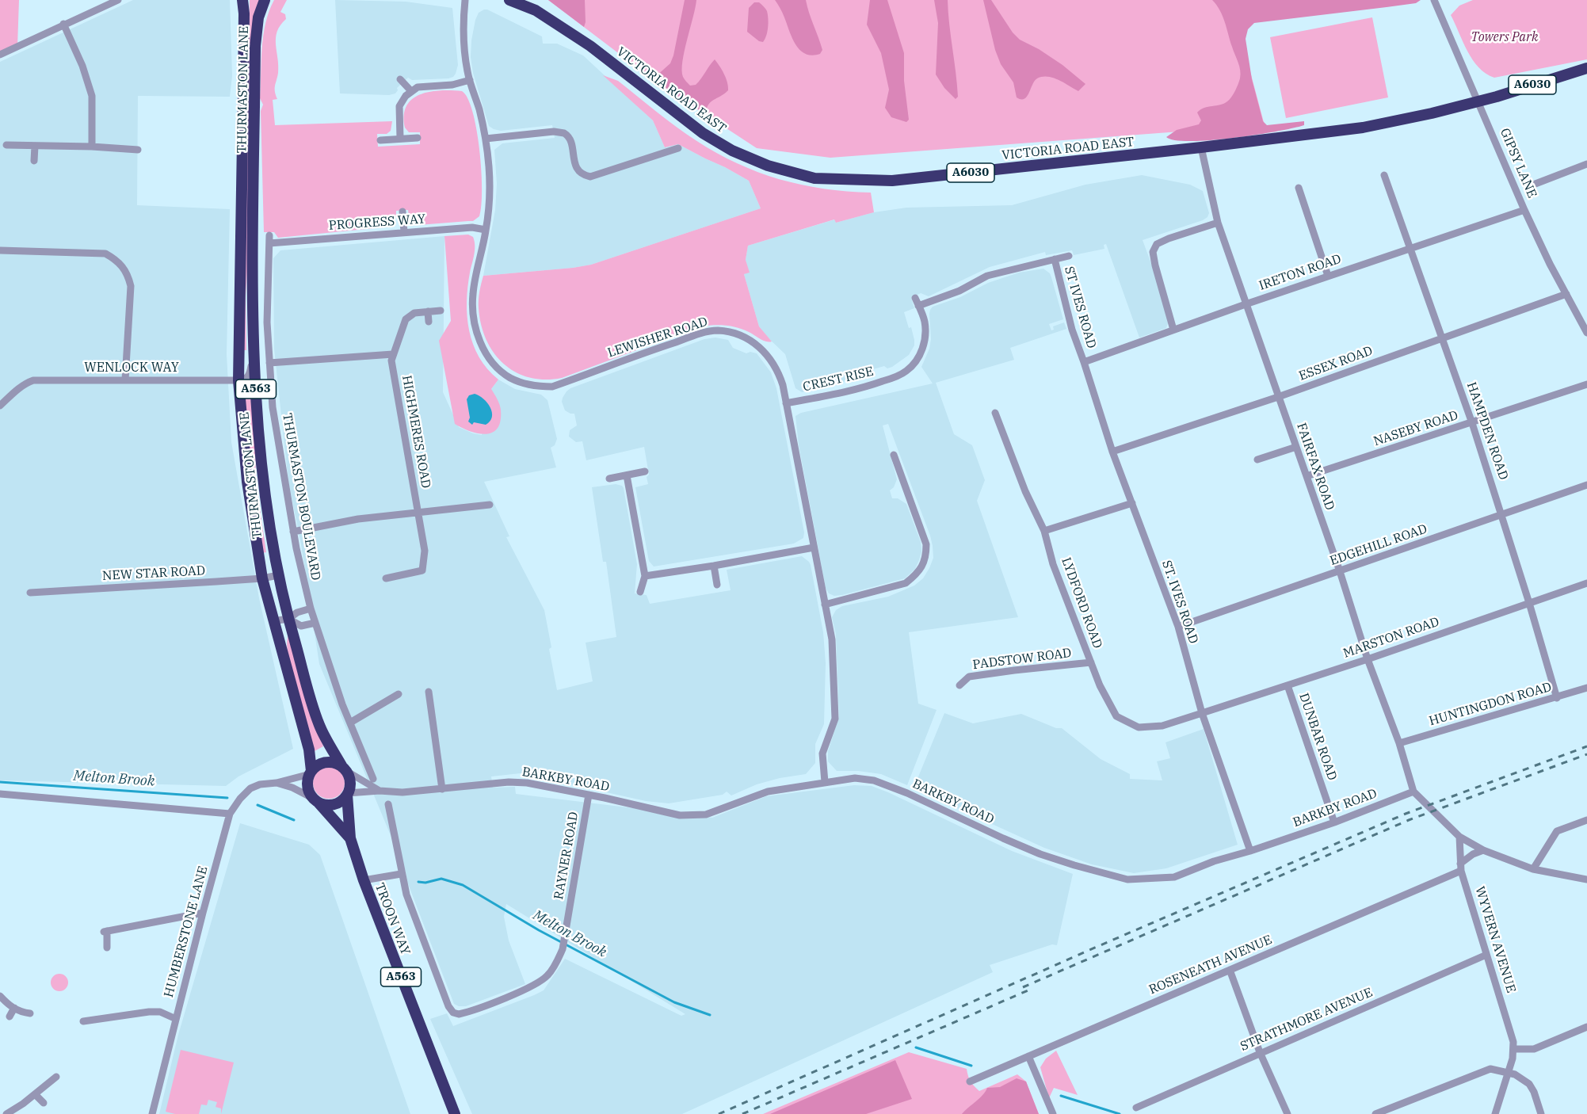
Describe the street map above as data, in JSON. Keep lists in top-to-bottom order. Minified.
{"streets":{"highway":["A6030","THURMASTON LANE","VICTORIA ROAD EAST","A563","TROON WAY"],"street":["GIPSY LANE","PROGRESS WAY","IRETON ROAD","ST IVES ROAD","LEWISHER ROAD","ESSEX ROAD","WENLOCK WAY","CREST RISE","NASEBY ROAD","HAMPDEN ROAD","HIGHMERES ROAD","FAIRFAX ROAD","THURMASTON BOULEVARD","EDGEHILL ROAD","NEW STAR ROAD","ST. IVES ROAD","LYDFORD ROAD","MARSTON ROAD","PADSTOW ROAD","HUNTINGDON ROAD","DUNBAR ROAD","BARKBY ROAD","RAYNER ROAD","HUMBERSTONE LANE","WYVERN AVENUE","ROSENEATH AVENUE","STRATHMORE AVENUE"]},"crossings":[["THURMASTON LANE","WENLOCK WAY"],["THURMASTON LANE","NEW STAR ROAD"],["THURMASTON LANE","BARKBY ROAD"],["THURMASTON LANE","TROON WAY"],["THURMASTON LANE","HUMBERSTONE LANE"],["VICTORIA ROAD EAST","GIPSY LANE"],["VICTORIA ROAD EAST","FAIRFAX ROAD"],["GIPSY LANE","IRETON ROAD"],["GIPSY LANE","ESSEX ROAD"],["PROGRESS WAY","LEWISHER ROAD"],["PROGRESS WAY","THURMASTON BOULEVARD"],["IRETON ROAD","ST IVES ROAD"],["IRETON ROAD","HAMPDEN ROAD"],["IRETON ROAD","FAIRFAX ROAD"],["IRETON ROAD","ST. IVES ROAD"],["ST IVES ROAD","ST. IVES ROAD"],["LEWISHER ROAD","CREST RISE"],["LEWISHER ROAD","BARKBY ROAD"],["ESSEX ROAD","HAMPDEN ROAD"],["ESSEX ROAD","FAIRFAX ROAD"],["ESSEX ROAD","ST. IVES ROAD"],["NASEBY ROAD","HAMPDEN ROAD"],["NASEBY ROAD","FAIRFAX ROAD"],["HAMPDEN ROAD","EDGEHILL ROAD"],["HAMPDEN ROAD","MARSTON ROAD"],["HAMPDEN ROAD","HUNTINGDON ROAD"],["FAIRFAX ROAD","EDGEHILL ROAD"],["FAIRFAX ROAD","MARSTON ROAD"],["FAIRFAX ROAD","HUNTINGDON ROAD"],["FAIRFAX ROAD","BARKBY ROAD"],["EDGEHILL ROAD","ST. IVES ROAD"],["ST. IVES ROAD","LYDFORD ROAD"],["ST. IVES ROAD","MARSTON ROAD"],["ST. IVES ROAD","BARKBY ROAD"],["LYDFORD ROAD","MARSTON ROAD"],["LYDFORD ROAD","PADSTOW ROAD"],["MARSTON ROAD","DUNBAR ROAD"],["DUNBAR ROAD","BARKBY ROAD"],["BARKBY ROAD","RAYNER ROAD"],["BARKBY ROAD","TROON WAY"],["BARKBY ROAD","HUMBERSTONE LANE"],["TROON WAY","HUMBERSTONE LANE"],["WYVERN AVENUE","ROSENEATH AVENUE"],["WYVERN AVENUE","STRATHMORE AVENUE"]],"water":["Melton Brook"],"parks":["Towers Park"]}
